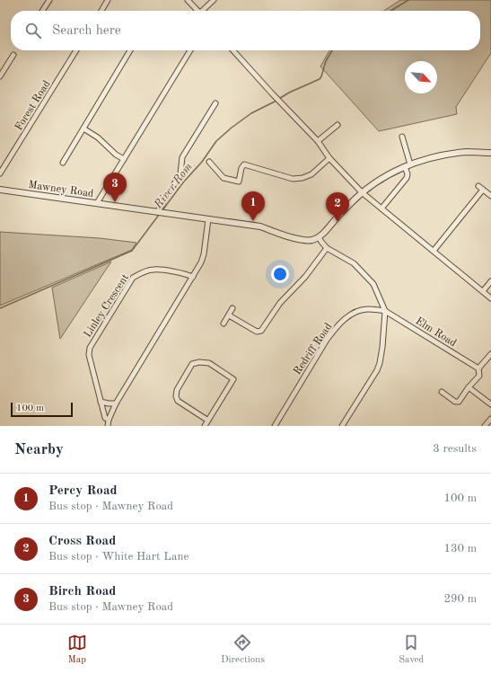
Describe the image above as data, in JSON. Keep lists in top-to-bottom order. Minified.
{"streets":{"street":["Forest Road","Mawney Road","Linley Crescent","Elm Road","Redriff Road"]},"crossings":[["Elm Road","Redriff Road"]],"water":["River Rom"],"scale_bar":"100 m","north":"bottom right","page":{"search":"Search here","pins":["3","1","2"],"scale":"100 m","heading":["Nearby","3 results"],"list":[{"mark":"1","name":"Percy Road","note":"Bus stop · Mawney Road","value":"100 m"},{"mark":"2","name":"Cross Road","note":"Bus stop · White Hart Lane","value":"130 m"},{"mark":"3","name":"Birch Road","note":"Bus stop · Mawney Road","value":"290 m"}],"nav":["Map","Directions","Saved"]}}
